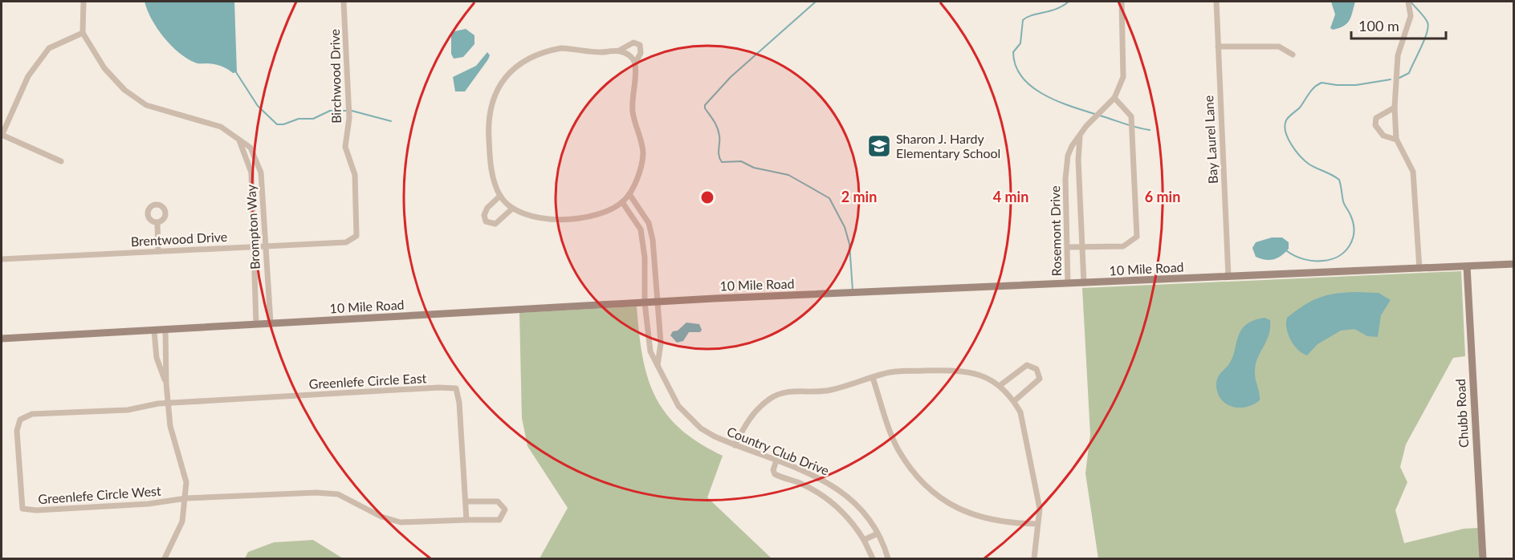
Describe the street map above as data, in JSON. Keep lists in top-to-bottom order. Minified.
{"streets":{"main road":["10 Mile Road","Chubb Road"],"street":["Birchwood Drive","Bay Laurel Lane","Brompton Way","Rosemont Drive","Brentwood Drive","Greenlefe Circle East","Country Club Drive","Greenlefe Circle West"]},"crossings":[["Birchwood Drive","Brentwood Drive"],["Bay Laurel Lane","10 Mile Road"],["Brompton Way","Brentwood Drive"],["Brompton Way","10 Mile Road"],["Rosemont Drive","10 Mile Road"],["10 Mile Road","Chubb Road"],["10 Mile Road","Country Club Drive"],["Greenlefe Circle East","Greenlefe Circle West"]],"places":{"school or university":["Sharon J. Hardy Elementary School"]},"scale_bar":"100 m","rings":["2 min","4 min","6 min"]}
